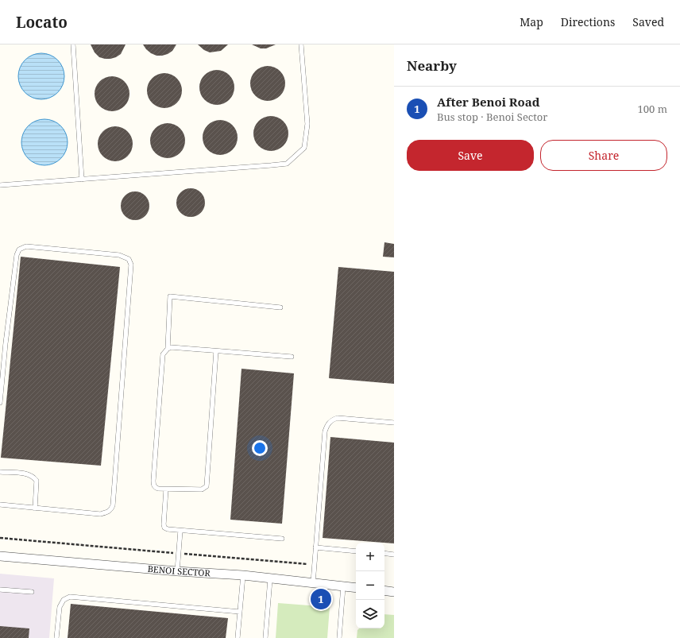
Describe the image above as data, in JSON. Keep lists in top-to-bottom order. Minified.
{"streets":{"street":["BENOI SECTOR"]},"page":{"header":"Locato","nav":["Map","Directions","Saved"],"heading":"Nearby","list":[{"mark":"1","name":"After Benoi Road","note":"Bus stop · Benoi Sector","value":"100 m"}],"buttons":["Save","Share"],"map_buttons":["+","−"],"pins":"1"}}
